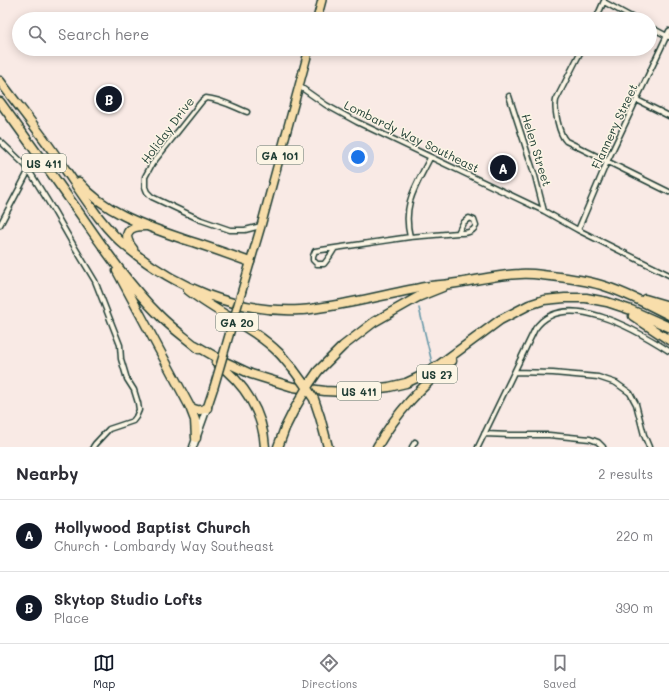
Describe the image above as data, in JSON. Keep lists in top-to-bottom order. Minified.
{"streets":{"highway":["US 411","GA 20","US 27"],"main road":["GA 101"],"street":["Flannery Street","Holiday Drive","Lombardy Way Southeast","Helen Street"]},"crossings":[["Flannery Street","Lombardy Way Southeast"],["Holiday Drive","GA 101"],["Lombardy Way Southeast","Helen Street"],["Lombardy Way Southeast","GA 101"],["US 411","GA 20"],["US 411","US 27"]],"page":{"search":"Search here","pins":["B","A"],"heading":["Nearby","2 results"],"list":[{"mark":"A","name":"Hollywood Baptist Church","note":"Church · Lombardy Way Southeast","value":"220 m"},{"mark":"B","name":"Skytop Studio Lofts","note":"Place","value":"390 m"}],"nav":["Map","Directions","Saved"]}}
